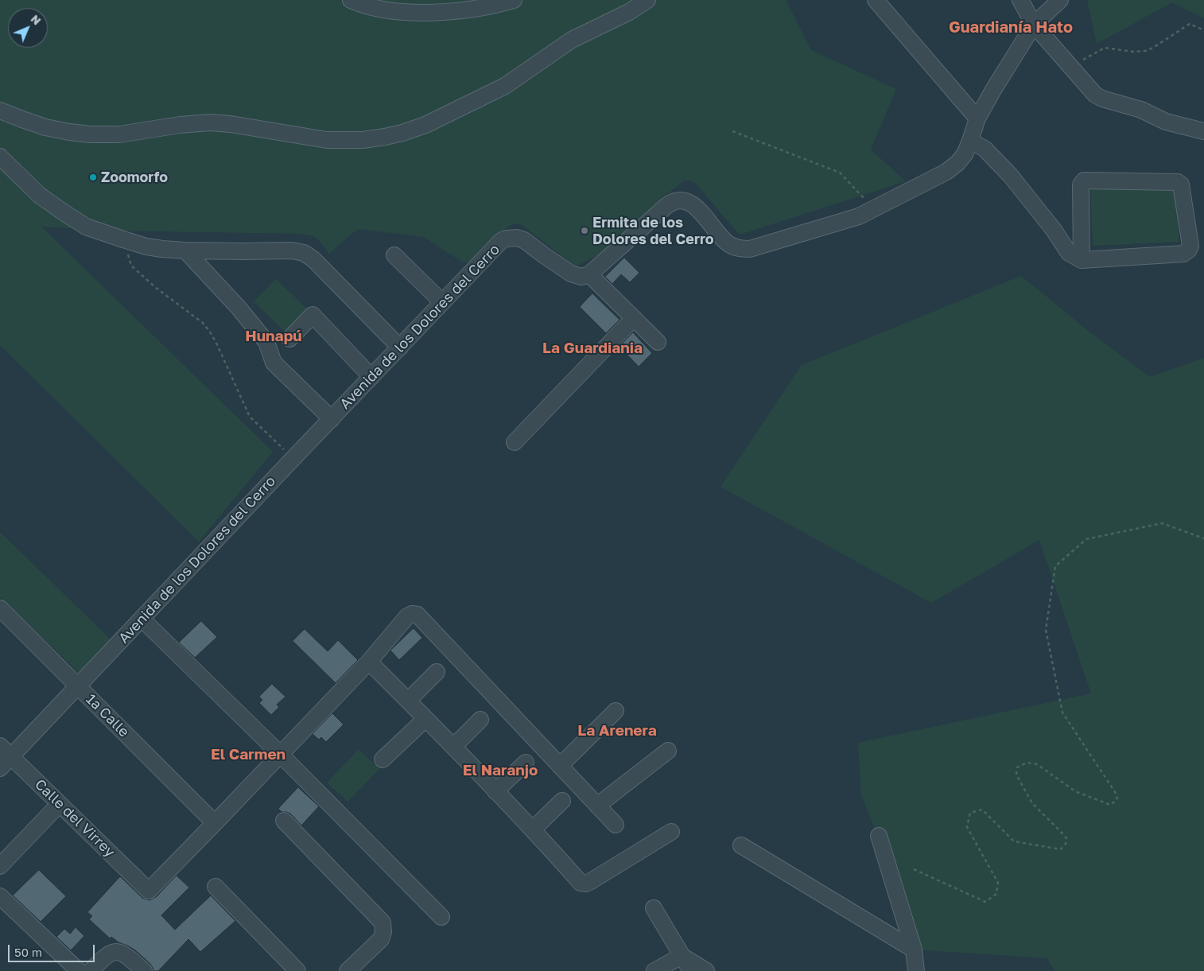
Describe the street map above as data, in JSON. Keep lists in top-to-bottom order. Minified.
{"streets":{"street":["Avenida de los Dolores del Cerro","1a Calle","Calle del Virrey"]},"crossings":[["Avenida de los Dolores del Cerro","1a Calle"],["Avenida de los Dolores del Cerro","Calle del Virrey"],["1a Calle","Calle del Virrey"]],"districts":["Guardianía Hato","Hunapú","La Guardiania","La Arenera","El Carmen","El Naranjo"],"places":["Zoomorfo","Ermita de los Dolores del Cerro"],"scale_bar":"50 m","north":"top right"}
